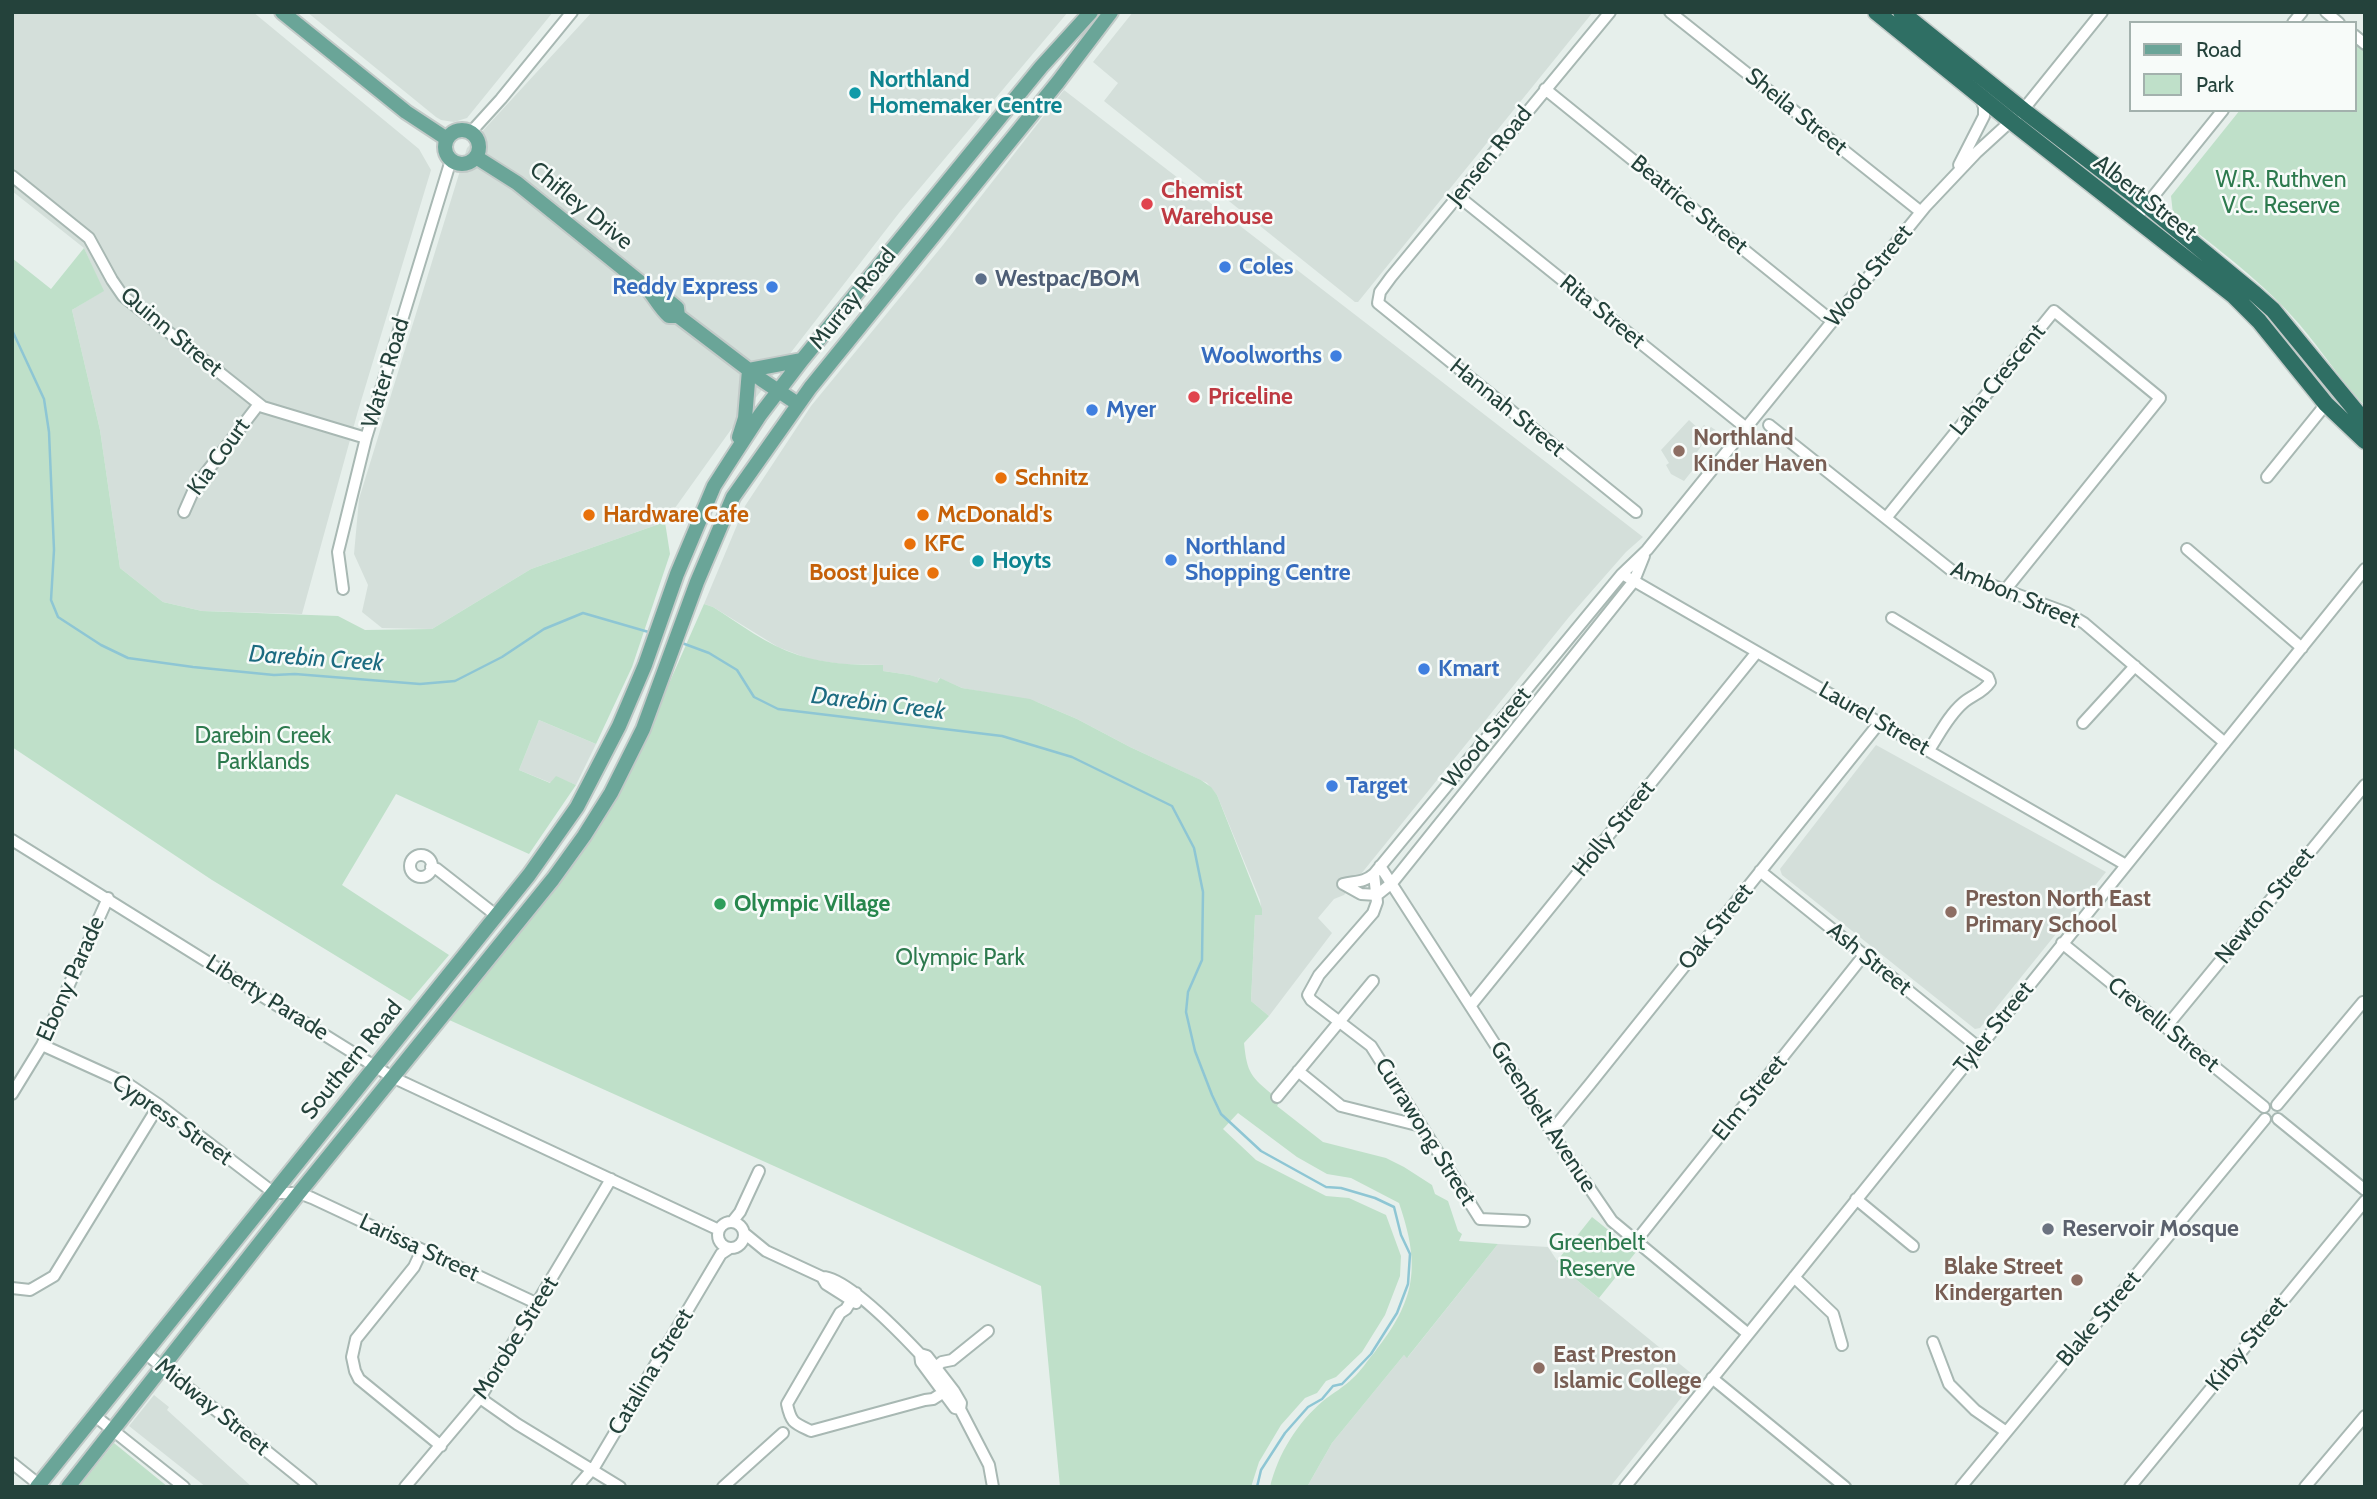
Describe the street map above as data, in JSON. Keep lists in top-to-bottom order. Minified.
{"streets":{"highway":["Albert Street"],"main road":["Chifley Drive","Murray Road","Southern Road"],"street":["Sheila Street","Jensen Road","Beatrice Street","Wood Street","Rita Street","Quinn Street","Water Road","Laha Crescent","Hannah Street","Kia Court","Ambon Street","Laurel Street","Holly Street","Newton Street","Oak Street","Ash Street","Ebony Parade","Liberty Parade","Crevelli Street","Tyler Street","Elm Street","Greenbelt Avenue","Cypress Street","Currawong Street","Larissa Street","Blake Street","Morobe Street","Kirby Street","Catalina Street","Midway Street"]},"crossings":[["Sheila Street","Wood Street"],["Jensen Road","Beatrice Street"],["Jensen Road","Rita Street"],["Jensen Road","Hannah Street"],["Albert Street","Wood Street"],["Beatrice Street","Wood Street"],["Chifley Drive","Murray Road"],["Chifley Drive","Water Road"],["Wood Street","Rita Street"],["Wood Street","Laurel Street"],["Wood Street","Greenbelt Avenue"],["Wood Street","Currawong Street"],["Murray Road","Southern Road"],["Quinn Street","Water Road"],["Quinn Street","Kia Court"],["Laha Crescent","Ambon Street"],["Ambon Street","Tyler Street"],["Laurel Street","Holly Street"],["Laurel Street","Oak Street"],["Laurel Street","Tyler Street"],["Holly Street","Greenbelt Avenue"],["Newton Street","Crevelli Street"],["Oak Street","Ash Street"],["Oak Street","Greenbelt Avenue"],["Ash Street","Tyler Street"],["Ash Street","Elm Street"],["Ebony Parade","Liberty Parade"],["Ebony Parade","Cypress Street"],["Liberty Parade","Southern Road"],["Liberty Parade","Morobe Street"],["Liberty Parade","Catalina Street"],["Crevelli Street","Tyler Street"],["Crevelli Street","Blake Street"],["Tyler Street","Greenbelt Avenue"],["Southern Road","Cypress Street"],["Southern Road","Larissa Street"],["Southern Road","Midway Street"],["Elm Street","Greenbelt Avenue"],["Larissa Street","Morobe Street"]],"water":["Darebin Creek"],"parks":["W.R. Ruthven V.C. Reserve","Darebin Creek Parklands","Olympic Park","Greenbelt Reserve"],"places":["Northland Homemaker Centre","Chemist Warehouse","Coles","Westpac/BOM","Reddy Express","Woolworths","Priceline","Myer","Northland Kinder Haven","Schnitz","Hardware Cafe","McDonald's","KFC","Northland Shopping Centre","Hoyts","Boost Juice","Kmart","Target","Olympic Village","Preston North East Primary School","Reservoir Mosque","Blake Street Kindergarten","East Preston Islamic College"],"legend":["Road","Park"]}
